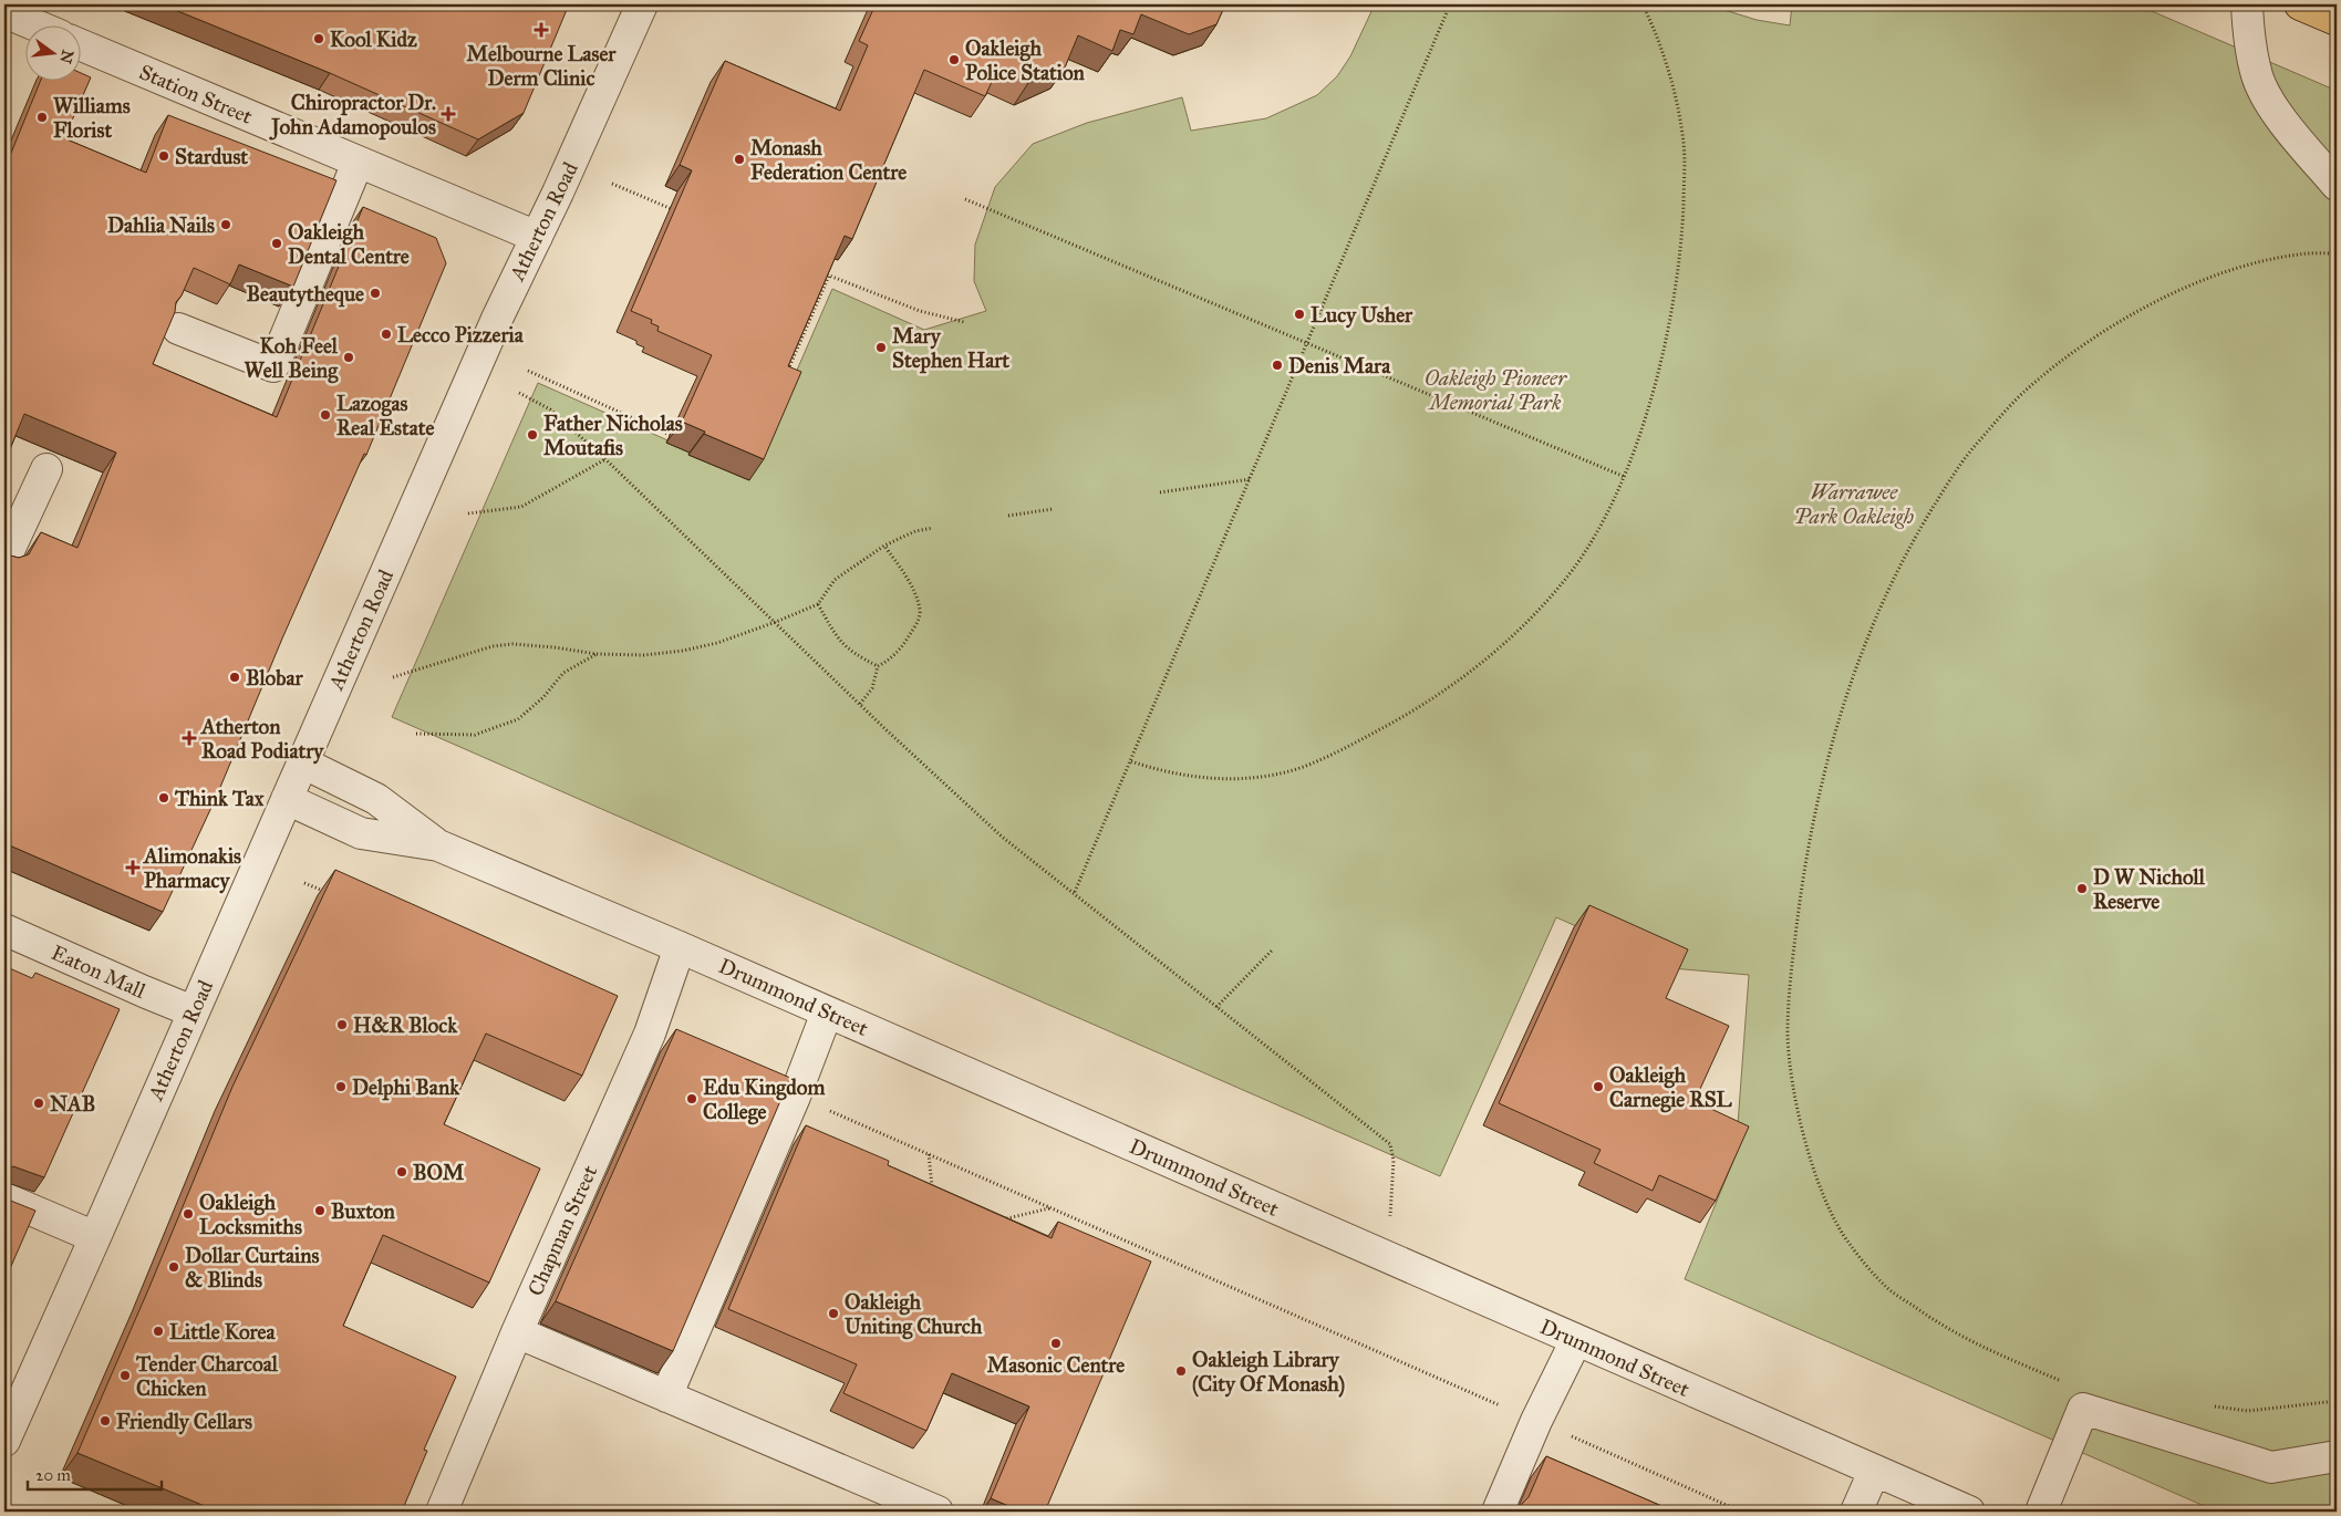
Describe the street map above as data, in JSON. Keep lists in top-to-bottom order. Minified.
{"streets":{"street":["Station Street","Atherton Road","Eaton Mall","Drummond Street","Chapman Street"]},"crossings":[["Station Street","Atherton Road"],["Atherton Road","Eaton Mall"],["Atherton Road","Drummond Street"],["Drummond Street","Chapman Street"]],"parks":["Oakleigh Pioneer Memorial Park","Warrawee Park Oakleigh"],"places":{"health":["Melbourne Laser Derm Clinic","Chiropractor Dr. John Adamopoulos","Atherton Road Podiatry","Alimonakis Pharmacy"],"other":["Kool Kidz","Oakleigh Police Station","Williams Florist","Stardust","Monash Federation Centre","Dahlia Nails","Oakleigh Dental Centre","Beautytheque","Lucy Usher","Lecco Pizzeria","Mary Stephen Hart","Koh Feel Well Being","Denis Mara","Lazogas Real Estate","Father Nicholas Moutafis","Blobar","Think Tax","D W Nicholl Reserve","H&R Block","Delphi Bank","Oakleigh Carnegie RSL","Edu Kingdom College","NAB","BOM","Buxton","Oakleigh Locksmiths","Dollar Curtains & Blinds","Oakleigh Uniting Church","Little Korea","Masonic Centre","Oakleigh Library (City Of Monash)","Tender Charcoal Chicken","Friendly Cellars"]},"scale_bar":"20 m","north":"right"}
